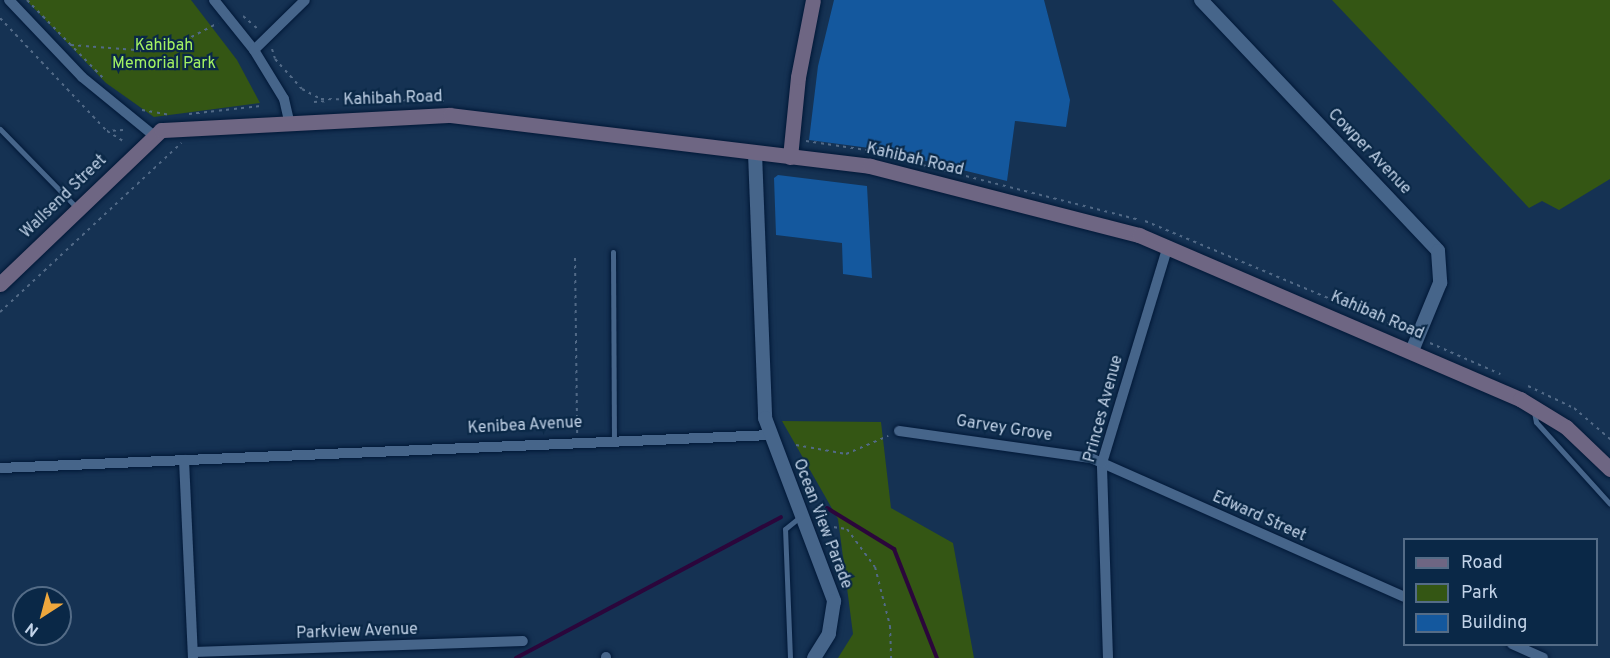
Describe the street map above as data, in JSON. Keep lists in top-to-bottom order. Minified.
{"streets":{"main road":["Kahibah Road","Wallsend Street"],"street":["Cowper Avenue","Princes Avenue","Kenibea Avenue","Garvey Grove","Edward Street","Ocean View Parade","Parkview Avenue"]},"crossings":[["Kahibah Road","Cowper Avenue"],["Kahibah Road","Wallsend Street"],["Kahibah Road","Princes Avenue"],["Princes Avenue","Garvey Grove"],["Princes Avenue","Edward Street"],["Kenibea Avenue","Ocean View Parade"],["Garvey Grove","Edward Street"]],"parks":["Kahibah Memorial Park"],"legend":["Road","Park","Building"],"north":"bottom left"}
